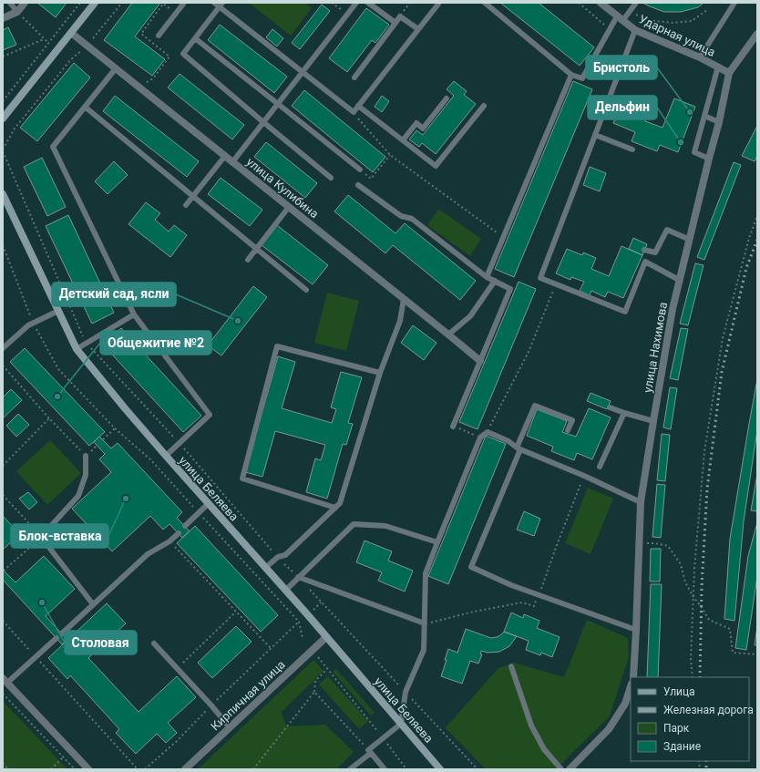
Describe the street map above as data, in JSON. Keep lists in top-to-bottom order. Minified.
{"streets":{"main road":["улица Беляева"],"street":["Ударная улица","улица Кулибина","улица Нахимова","Кирпичная улица"]},"crossings":[["Ударная улица","улица Нахимова"],["улица Беляева","Кирпичная улица"]],"places":["Бристоль","Дельфин","Детский сад, ясли","Общежитие №2","Блок-вставка","Столовая"],"legend":["Улица","Железная дорога","Парк","Здание"]}
